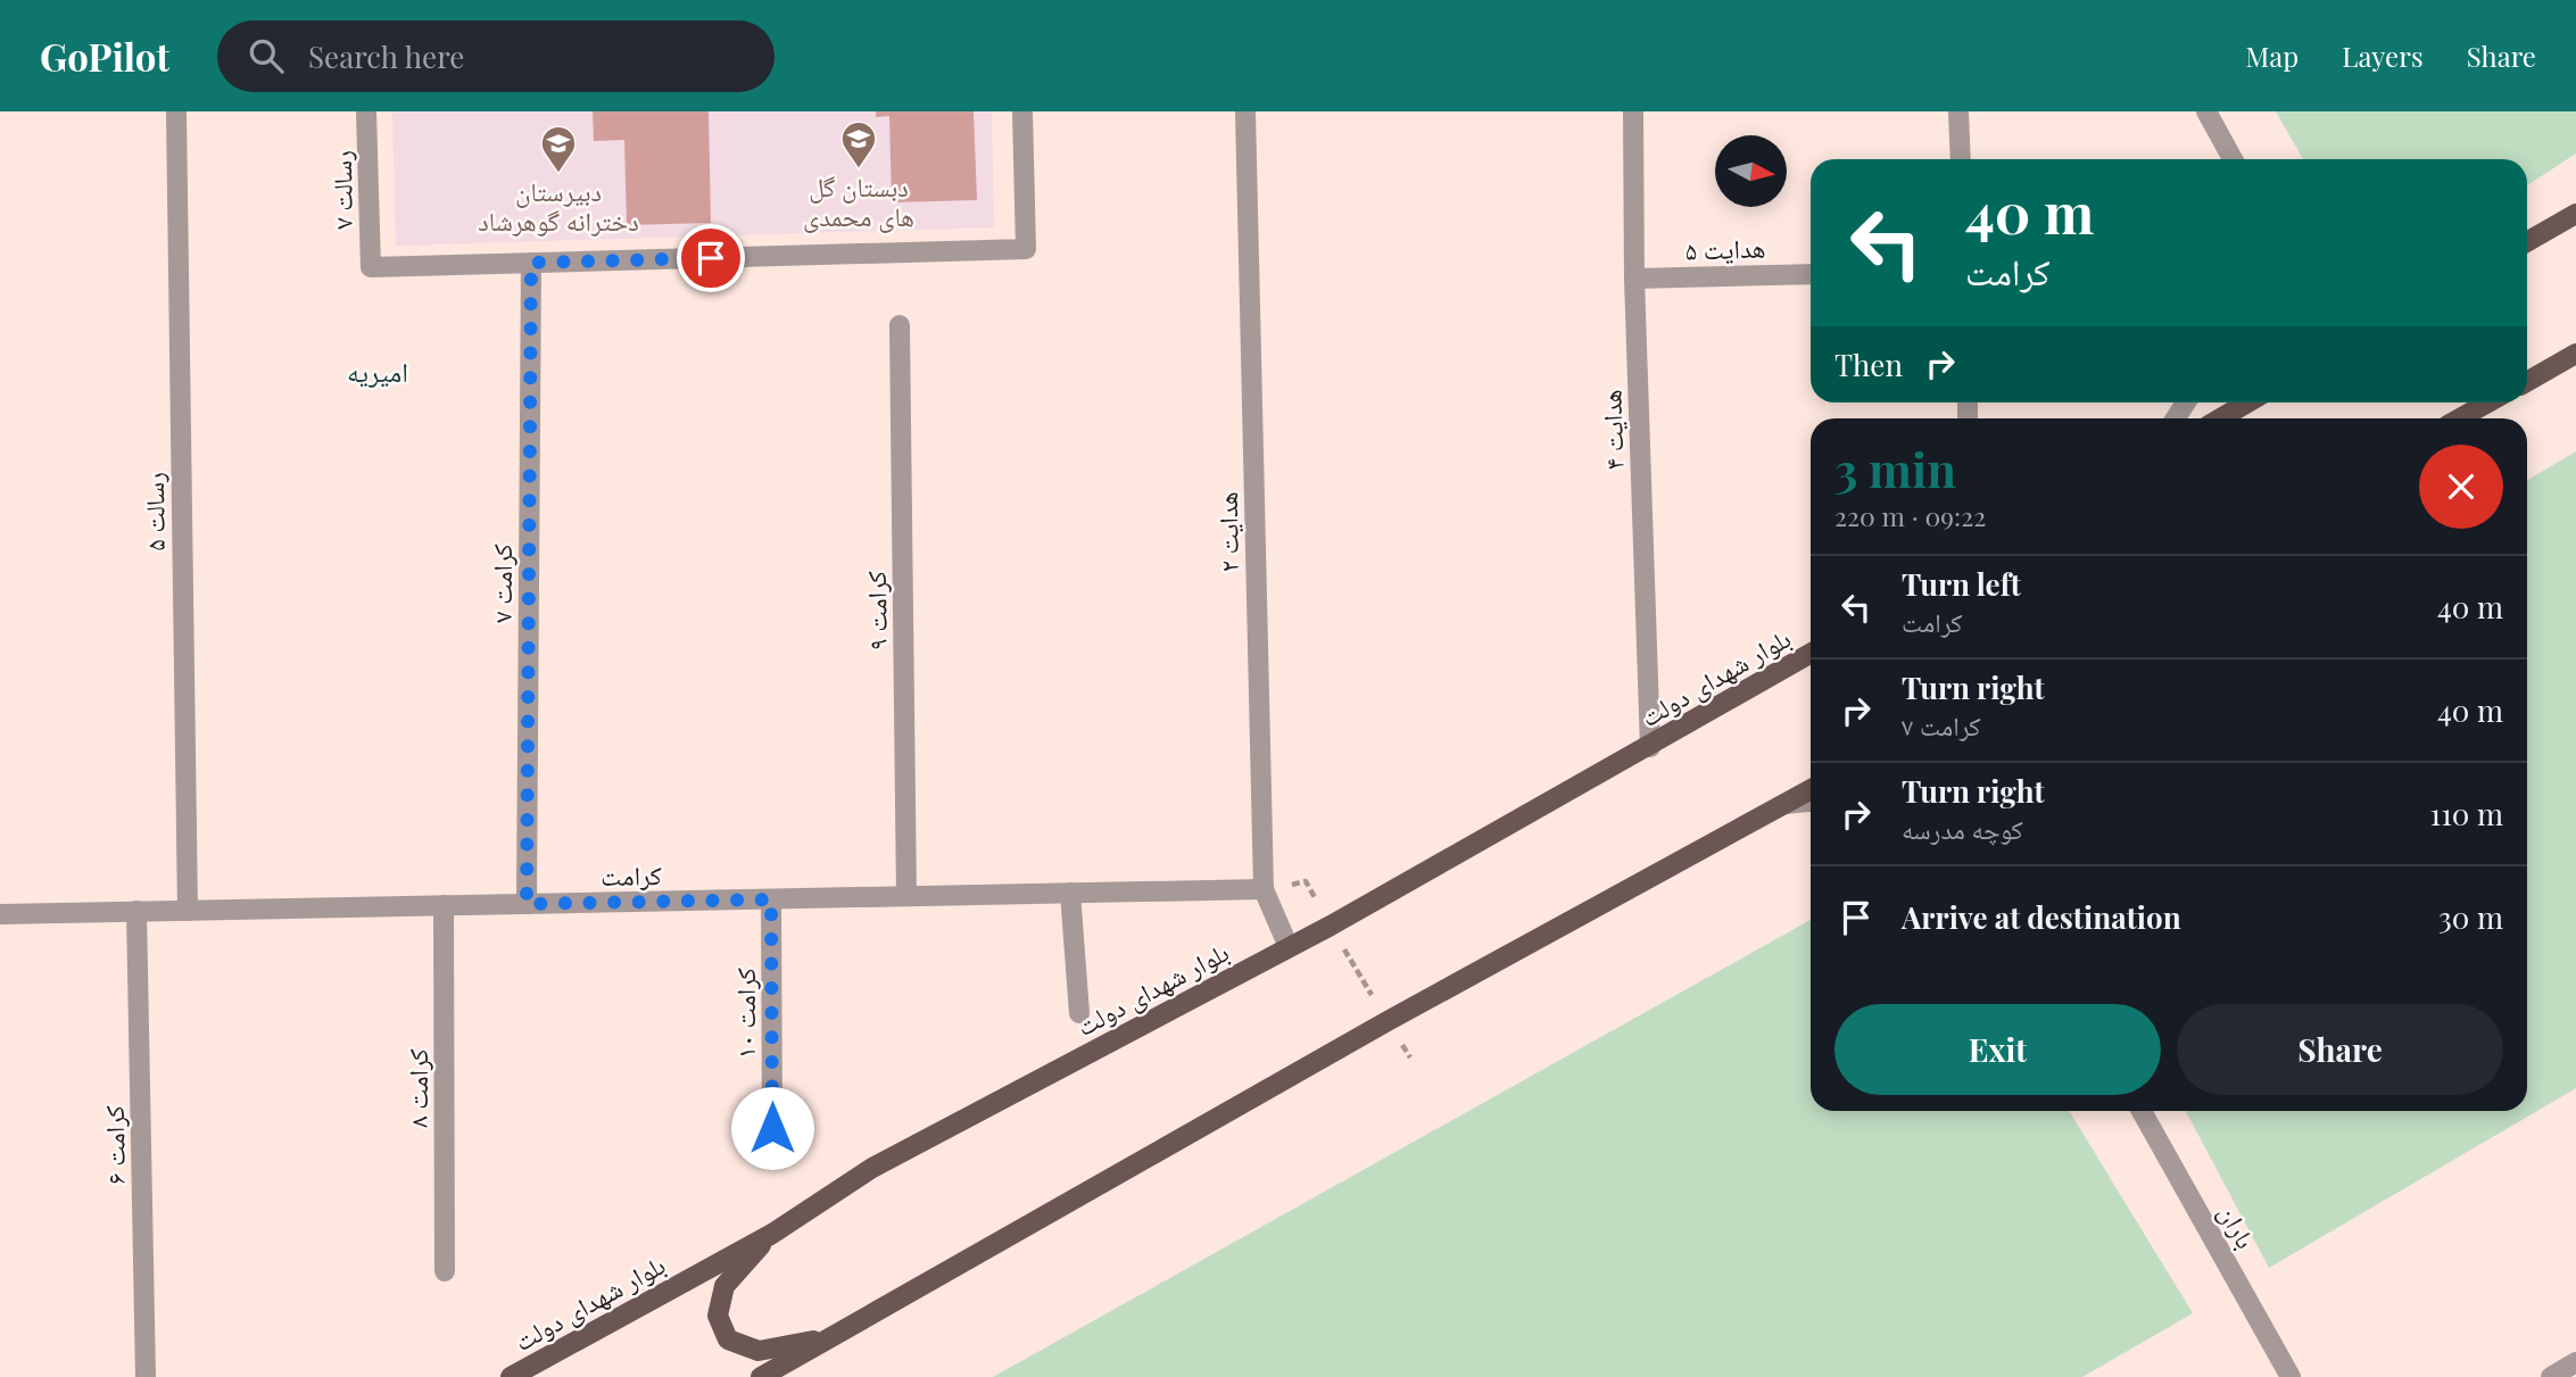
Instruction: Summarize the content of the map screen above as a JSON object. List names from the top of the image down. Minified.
{"streets":{"main road":["بلوار شهدای دولت"],"street":["رسالت ۷","هدایت ۵","هدایت ۴","رسالت ۵","هدایت ۲","کرامت ۷","کرامت ۹","کرامت","کرامت ۱۰","کرامت ۸","کرامت ۶","باران"]},"crossings":[["رسالت ۷","کرامت ۷"],["هدایت ۵","هدایت ۴"],["هدایت ۴","بلوار شهدای دولت"],["رسالت ۵","کرامت"],["هدایت ۲","بلوار شهدای دولت"],["هدایت ۲","کرامت"],["کرامت ۷","کرامت"],["کرامت ۹","کرامت"],["کرامت","کرامت ۱۰"],["کرامت","کرامت ۸"],["کرامت","کرامت ۶"]],"districts":["امیریه"],"places":{"school or university":["دبستان گل های محمدی","دبیرستان دخترانه گوهرشاد"]},"north":"right","page":{"header":"GoPilot","search":"Search here","nav":["Map","Layers","Share"],"turn":["40 m","کرامت"],"then":"Then","heading":["3 min","220 m · 09:22"],"list":[{"name":"Turn left","note":"کرامت","value":"40 m"},{"name":"Turn right","note":"کرامت ۷","value":"40 m"},{"name":"Turn right","note":"کوچه مدرسه","value":"110 m"},{"name":"Arrive at destination","value":"30 m"}],"buttons":["Exit","Share"]}}
